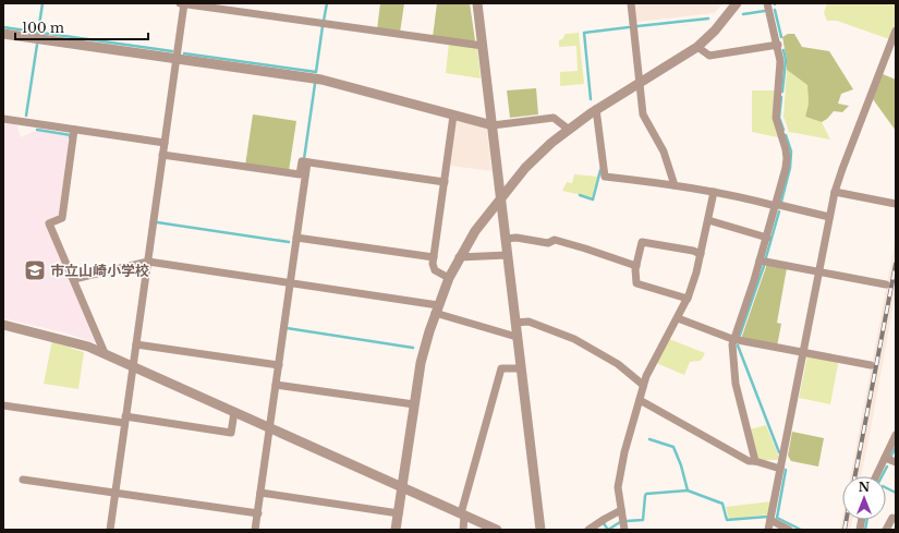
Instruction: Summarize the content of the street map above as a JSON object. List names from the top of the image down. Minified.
{"places":{"school or university":["市立山崎小学校"]},"scale_bar":"100 m","north":"top"}
